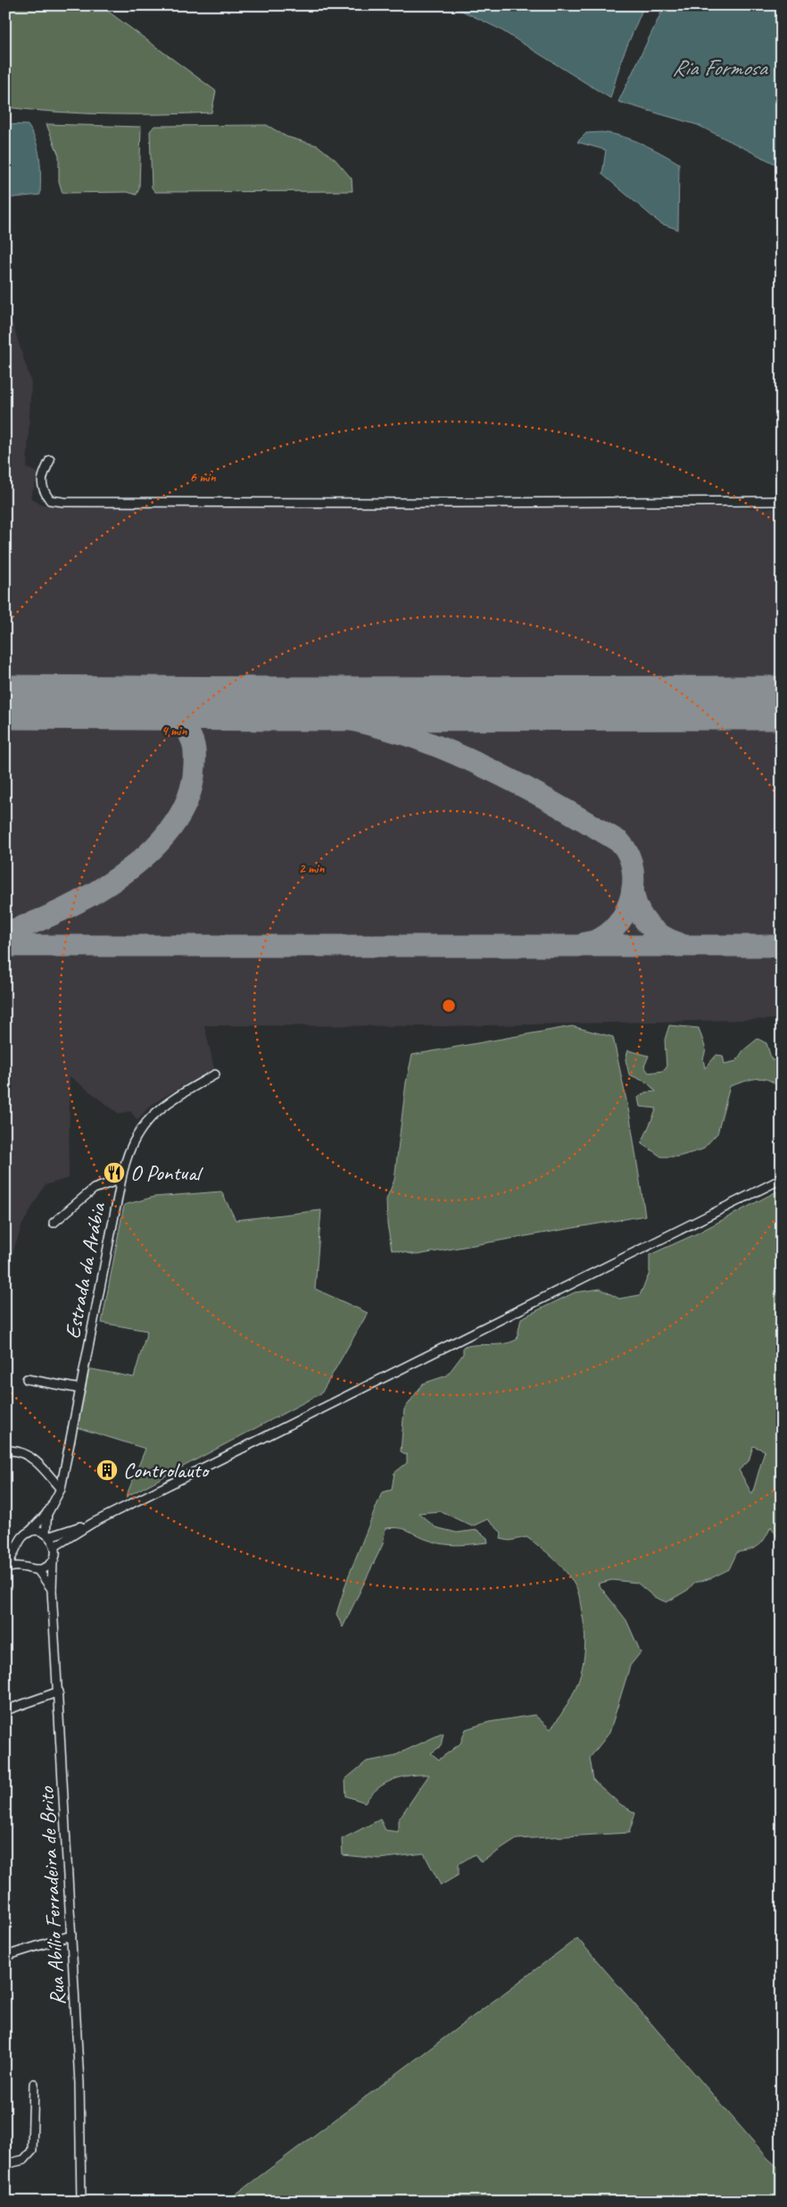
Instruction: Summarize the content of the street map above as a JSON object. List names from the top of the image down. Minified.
{"streets":{"street":["Estrada da Arábia","Rua Abílio Ferradeira de Brito"]},"water":["Ria Formosa"],"places":{"restaurant":["O Pontual"],"building":["Controlauto"]},"rings":["6 min","4 min","2 min"]}
